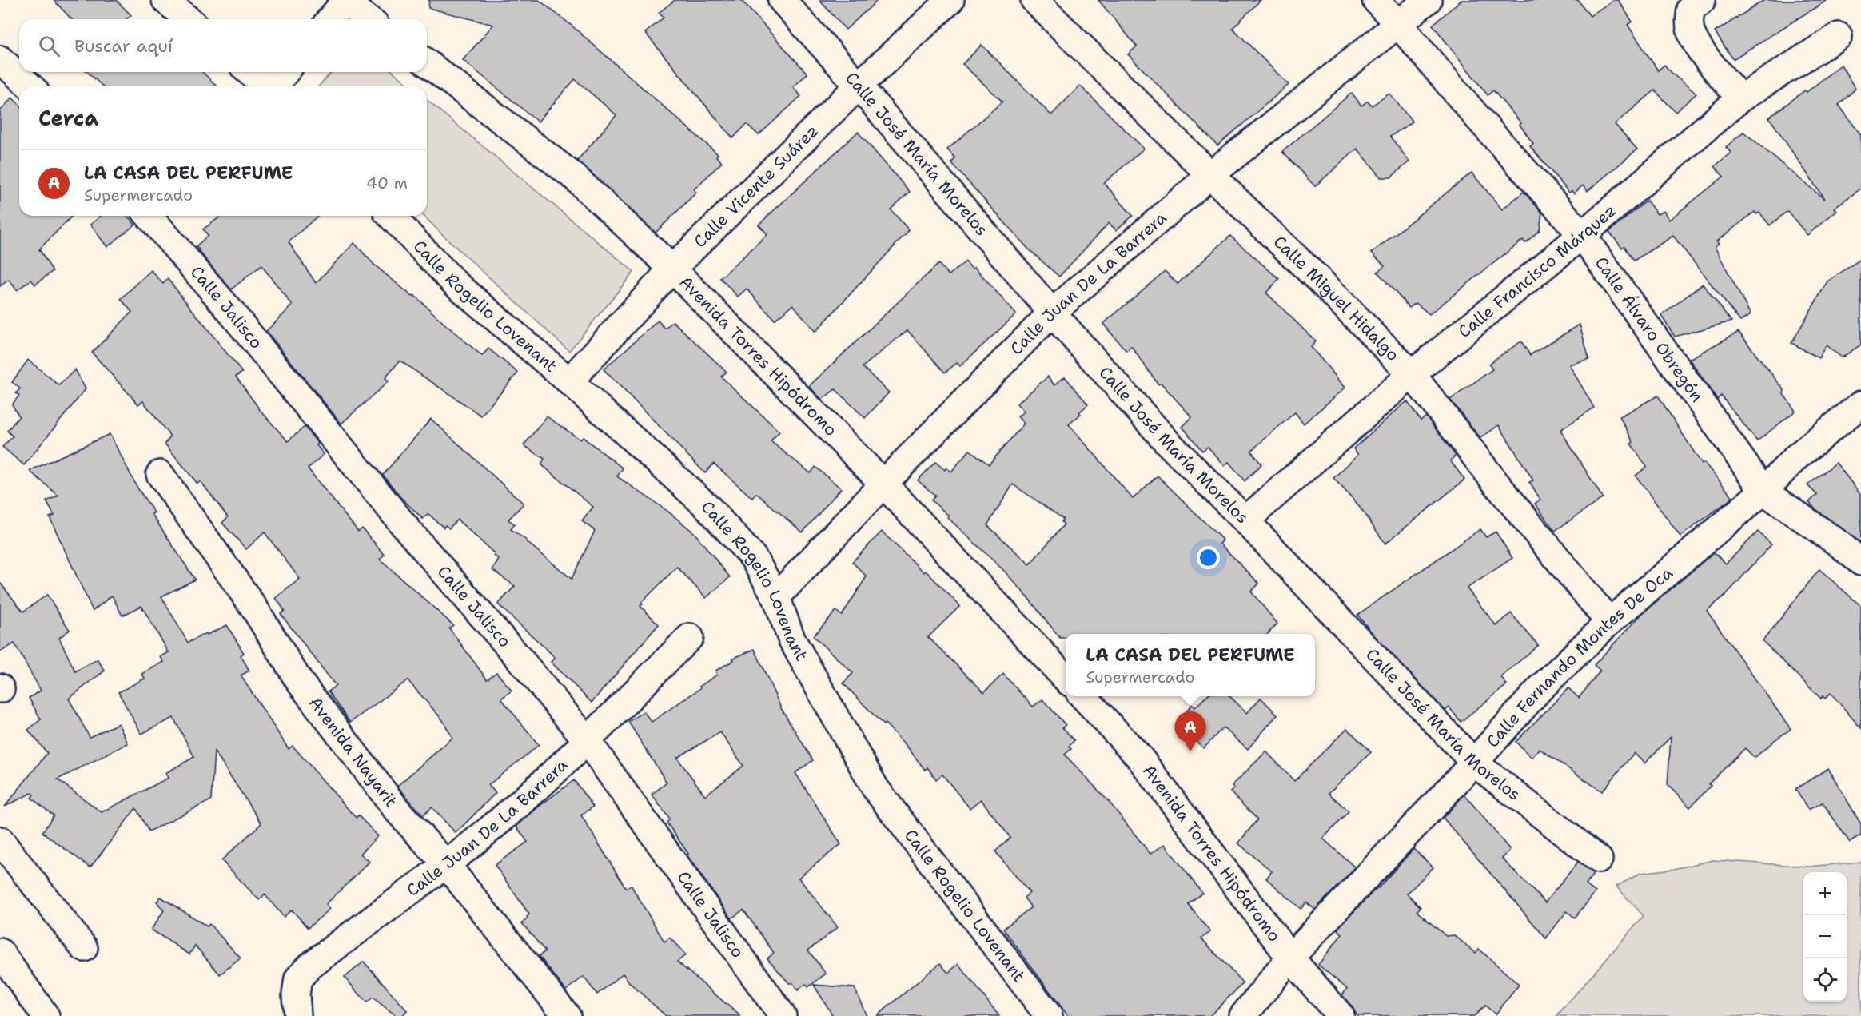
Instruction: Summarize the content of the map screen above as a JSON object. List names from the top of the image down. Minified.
{"streets":{"street":["Calle José María Morelos","Calle Vicente Suárez","Calle Francisco Márquez","Calle Juan De La Barrera","Calle Miguel Hidalgo","Calle Rogelio Lovenant","Calle Jalisco","Calle Álvaro Obregón","Avenida Torres Hipódromo","Calle Fernando Montes De Oca","Avenida Nayarit"]},"crossings":[["Calle José María Morelos","Calle Vicente Suárez"],["Calle José María Morelos","Calle Francisco Márquez"],["Calle José María Morelos","Calle Juan De La Barrera"],["Calle José María Morelos","Calle Fernando Montes De Oca"],["Calle Vicente Suárez","Calle Rogelio Lovenant"],["Calle Vicente Suárez","Avenida Torres Hipódromo"],["Calle Francisco Márquez","Calle Miguel Hidalgo"],["Calle Francisco Márquez","Calle Álvaro Obregón"],["Calle Juan De La Barrera","Calle Miguel Hidalgo"],["Calle Juan De La Barrera","Calle Rogelio Lovenant"],["Calle Juan De La Barrera","Calle Jalisco"],["Calle Juan De La Barrera","Calle Álvaro Obregón"],["Calle Juan De La Barrera","Avenida Torres Hipódromo"],["Calle Juan De La Barrera","Avenida Nayarit"],["Calle Miguel Hidalgo","Calle Fernando Montes De Oca"],["Calle Álvaro Obregón","Calle Fernando Montes De Oca"],["Avenida Torres Hipódromo","Calle Fernando Montes De Oca"]],"page":{"search":"Buscar aquí","heading":"Cerca","list":[{"mark":"A","name":"LA CASA DEL PERFUME","note":"Supermercado","value":"40 m"}],"popup":["LA CASA DEL PERFUME","Supermercado"],"pins":"A","map_buttons":["+","−"]}}
